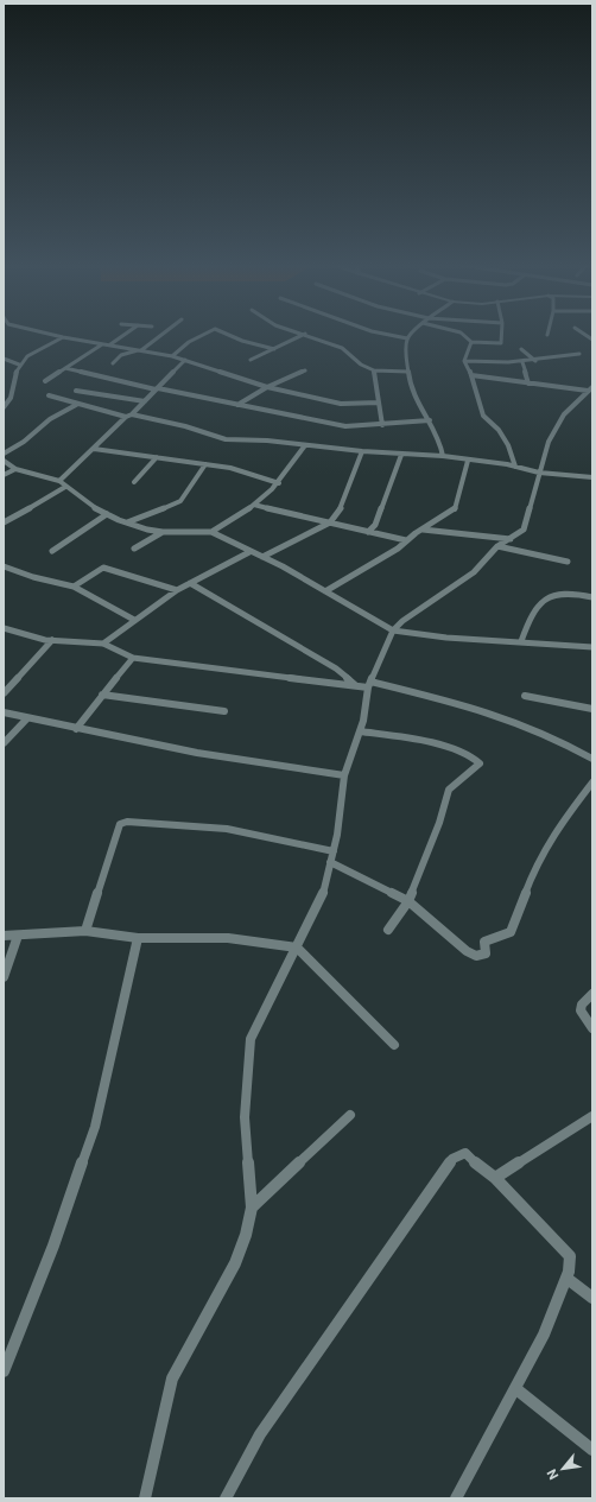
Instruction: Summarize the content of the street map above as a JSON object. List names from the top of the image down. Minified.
{"north":"bottom left"}
